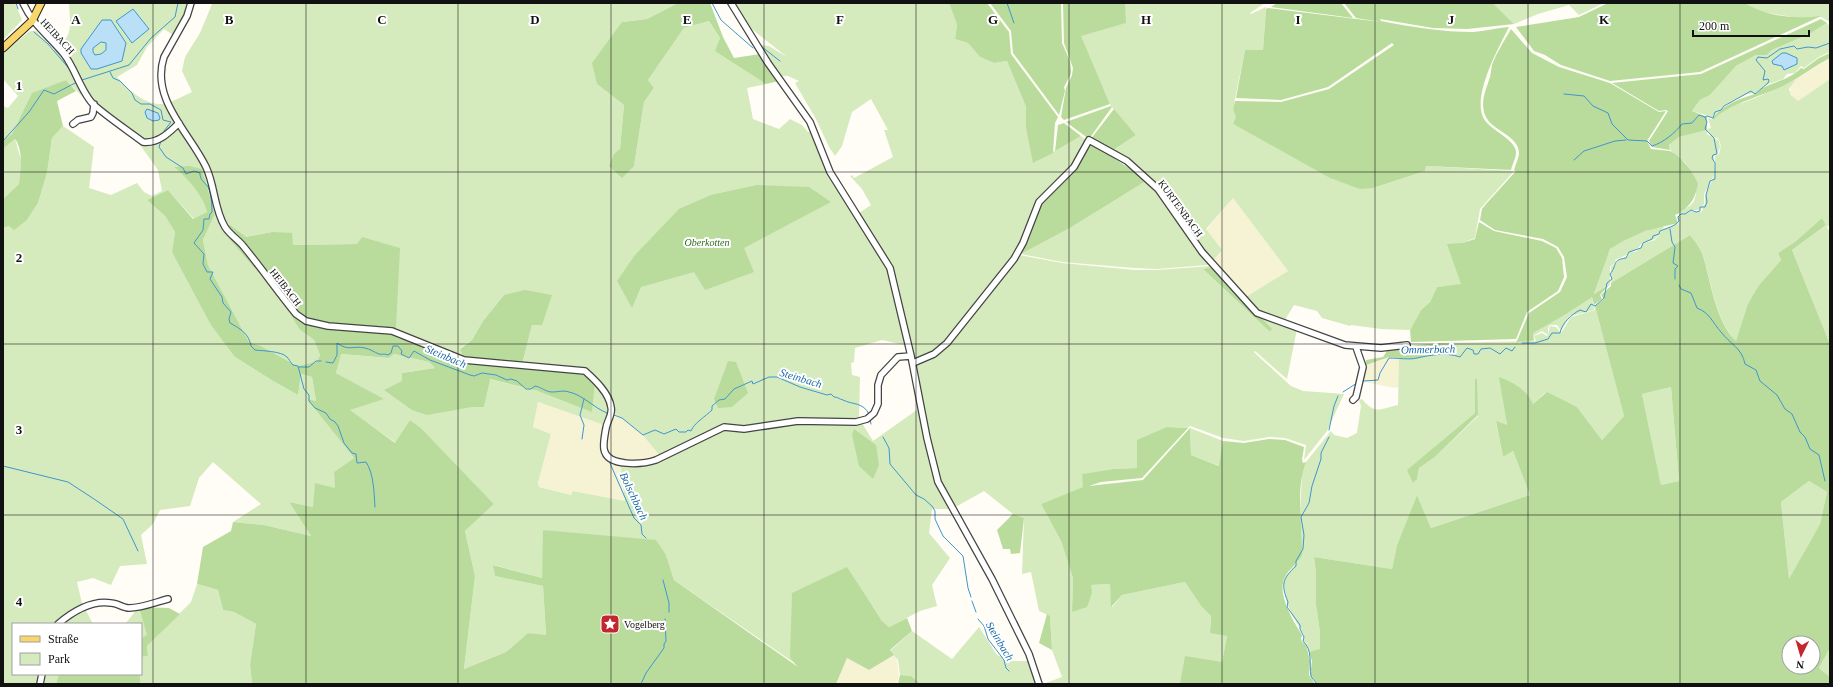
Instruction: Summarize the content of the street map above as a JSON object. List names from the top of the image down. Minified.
{"streets":{"street":["HEIBACH","KURTENBACH"]},"water":["Ommerbach","Steinbach","Bolschbach"],"parks":["Oberkotten"],"places":{"place":["Vogelberg"]},"legend":["Straße","Park"],"scale_bar":"200 m","north":"bottom","grid":{"columns":["A","B","C","D","E","F","G","H","I","J","K"],"rows":["1","2","3","4"]}}
